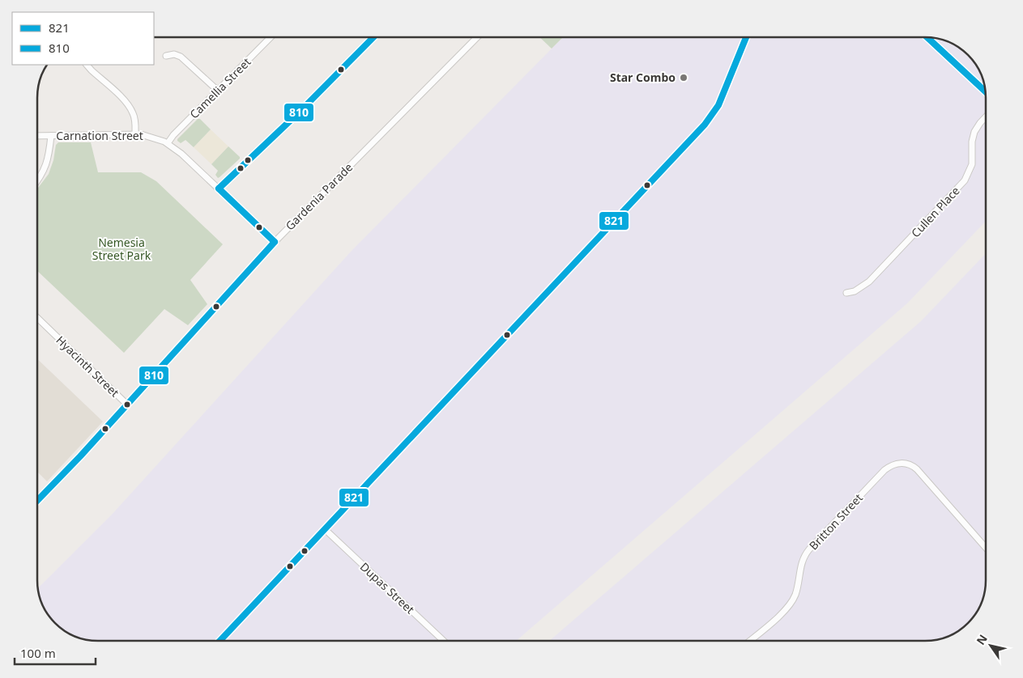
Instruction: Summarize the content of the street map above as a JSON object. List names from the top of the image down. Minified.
{"streets":{"street":["Camellia Street","Carnation Street","Gardenia Parade","Cullen Place","Hyacinth Street","Britton Street","Dupas Street"]},"crossings":[["Camellia Street","Carnation Street"],["Carnation Street","Gardenia Parade"],["Gardenia Parade","Hyacinth Street"]],"parks":["Nemesia Street Park"],"places":["Star Combo"],"lines":["transit line 821","transit line 810"],"legend":["821","810"],"scale_bar":"100 m","north":"top left"}
